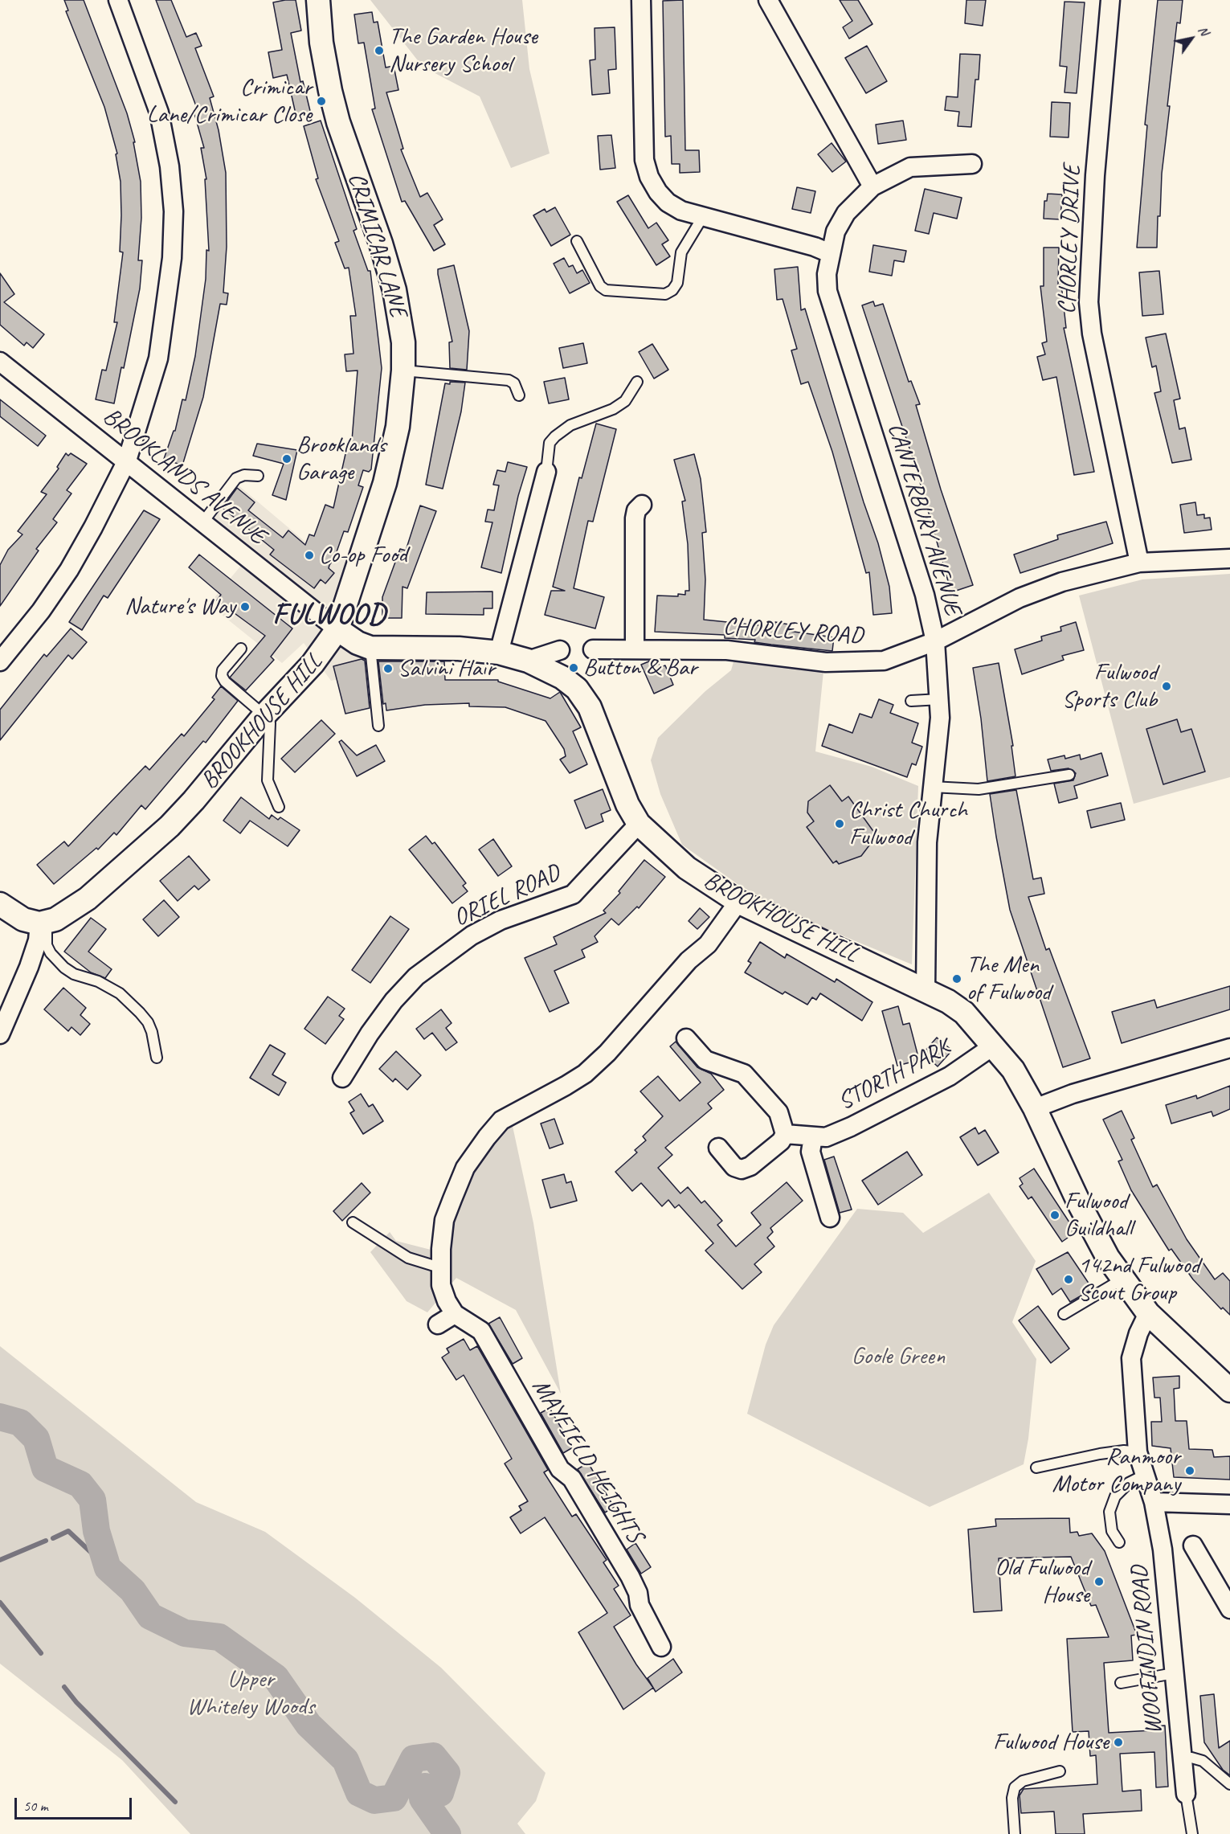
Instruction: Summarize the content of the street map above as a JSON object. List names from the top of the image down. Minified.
{"streets":{"street":["CHORLEY DRIVE","CRIMICAR LANE","BROOKLANDS AVENUE","CANTERBURY AVENUE","CHORLEY ROAD","BROOKHOUSE HILL","ORIEL ROAD","STORTH PARK","MAYFIELD HEIGHTS","WOOFINDIN ROAD"]},"crossings":[["CHORLEY DRIVE","CHORLEY ROAD"],["CRIMICAR LANE","BROOKLANDS AVENUE"],["CRIMICAR LANE","BROOKHOUSE HILL"],["BROOKLANDS AVENUE","BROOKHOUSE HILL"],["CANTERBURY AVENUE","CHORLEY ROAD"],["CANTERBURY AVENUE","BROOKHOUSE HILL"],["BROOKHOUSE HILL","ORIEL ROAD"],["BROOKHOUSE HILL","STORTH PARK"],["BROOKHOUSE HILL","WOOFINDIN ROAD"]],"districts":["FULWOOD"],"parks":["Goole Green","Upper Whiteley Woods"],"places":["The Garden House Nursery School","Crimicar Lane/Crimicar Close","Brooklands Garage","Co-op Food","Nature's Way","Button & Bar","Salvini Hair","Fulwood Sports Club","Christ Church Fulwood","The Men of Fulwood","Fulwood Guildhall","142nd Fulwood Scout Group","Ranmoor Motor Company","Old Fulwood House","Fulwood House"],"scale_bar":"50 m","north":"top right"}
